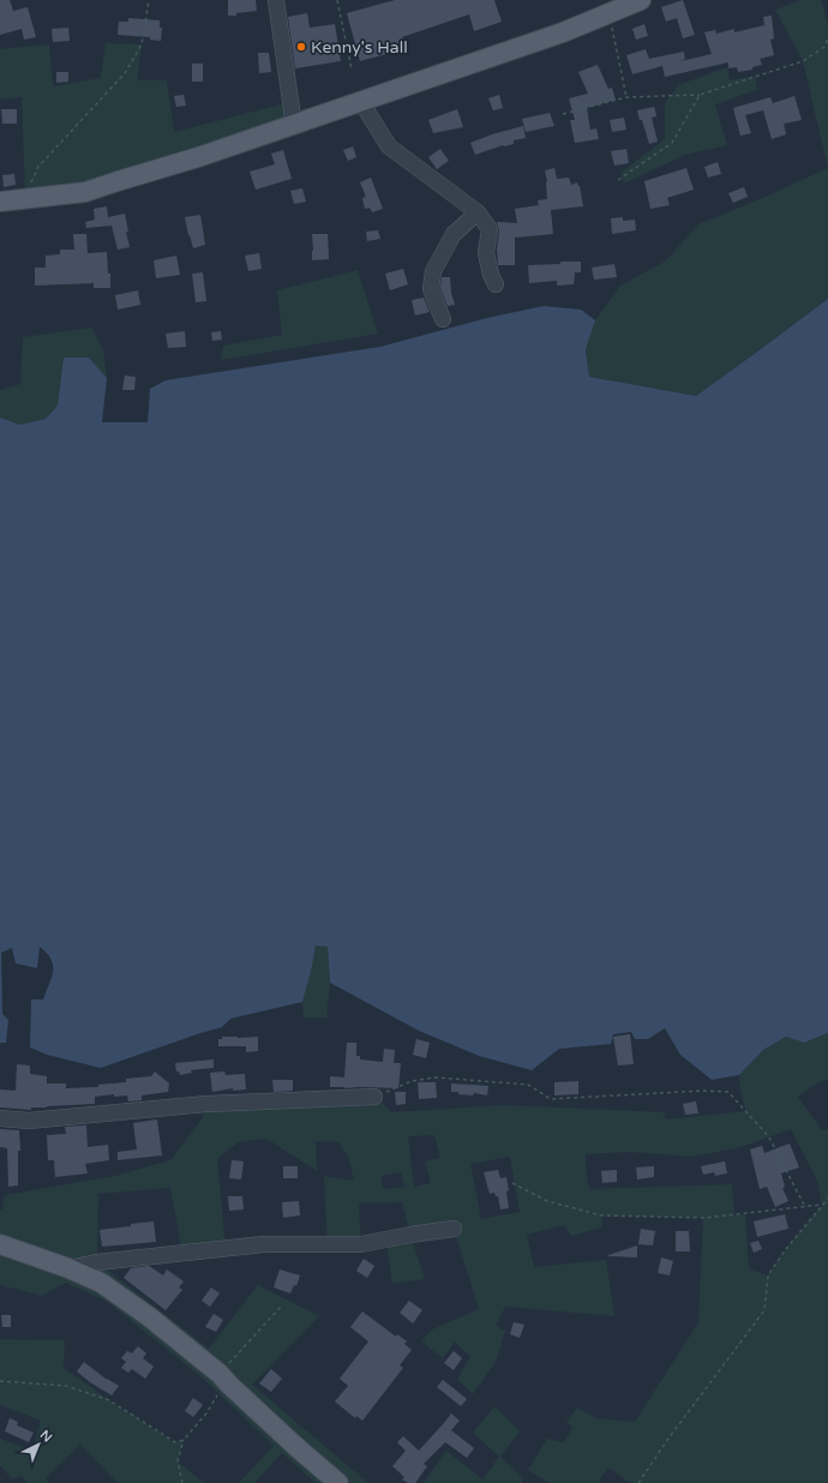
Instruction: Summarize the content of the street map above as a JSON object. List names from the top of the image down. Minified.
{"places":["Kenny's Hall"],"north":"top right"}
